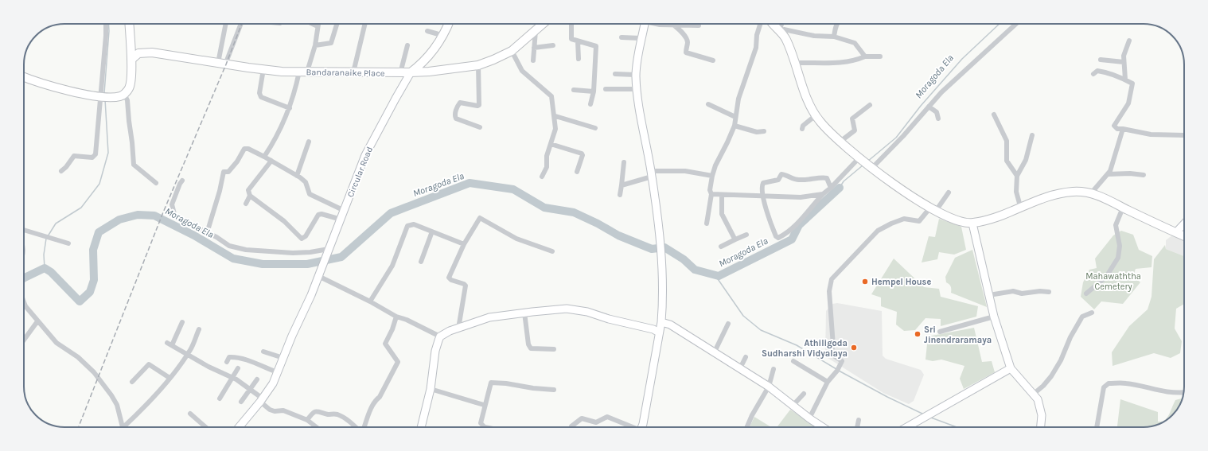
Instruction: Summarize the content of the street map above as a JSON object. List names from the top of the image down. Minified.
{"streets":{"main road":["Bandaranaike Place"],"street":["Circular Road"]},"crossings":[["Bandaranaike Place","Circular Road"]],"water":["Moragoda Ela"],"parks":["Mahawaththa Cemetery"],"places":["Hempel House","Sri Jinendraramaya","Athiligoda Sudharshi Vidyalaya"]}
